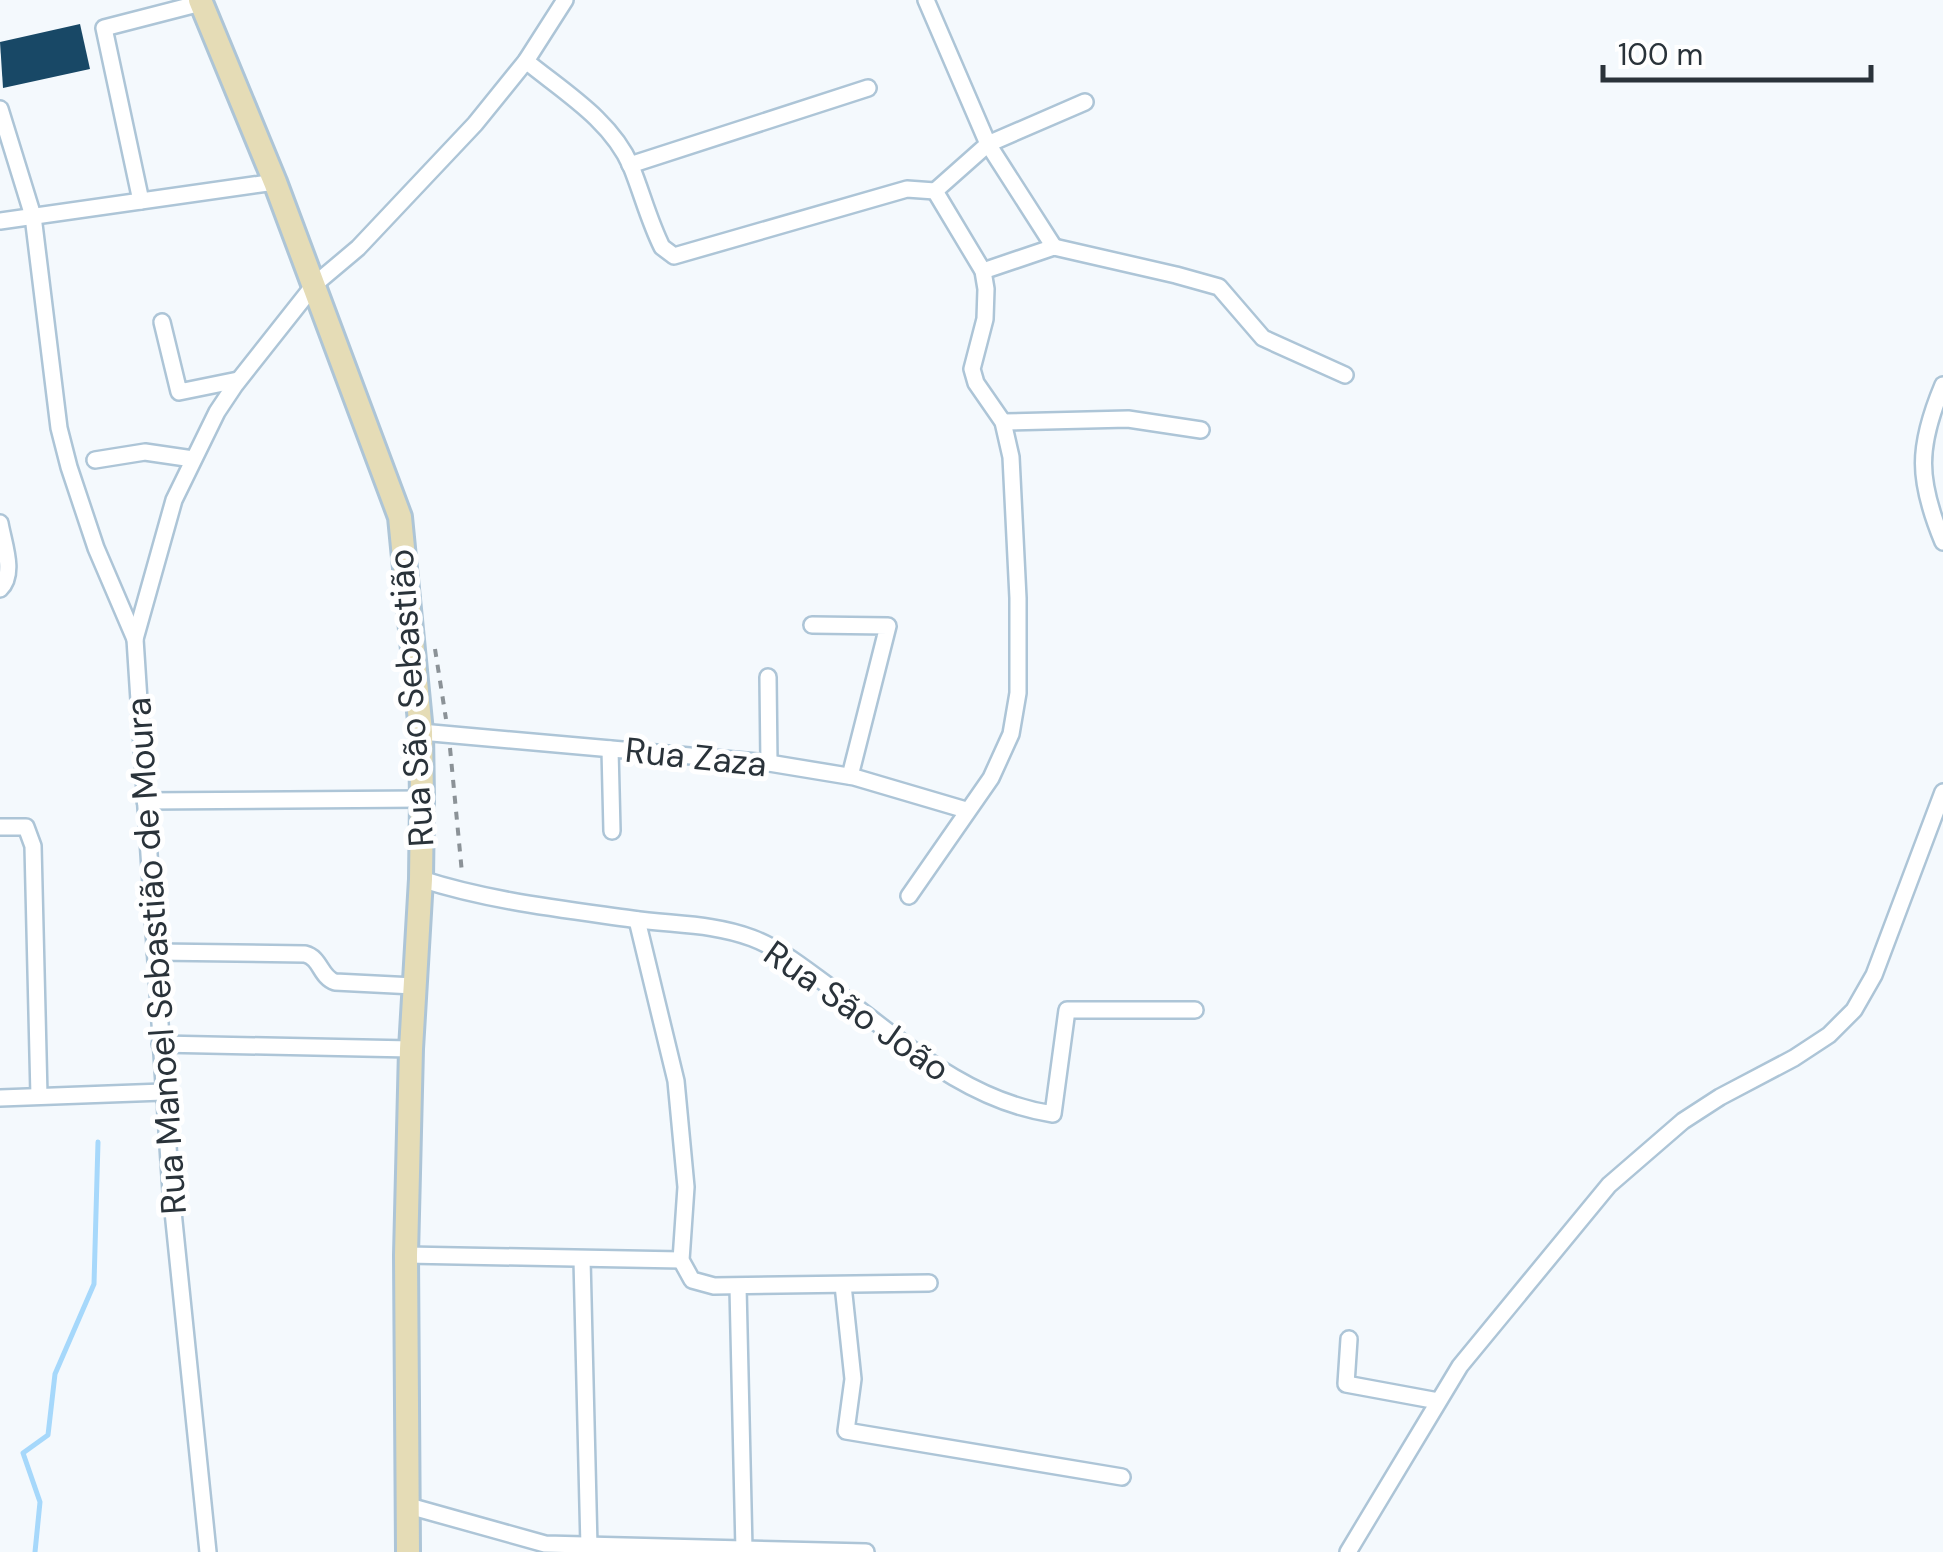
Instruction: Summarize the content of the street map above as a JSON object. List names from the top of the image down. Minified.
{"streets":{"street":["Rua São Sebastião","Rua Zaza","Rua Manoel Sebastião de Moura","Rua São João"]},"crossings":[["Rua São Sebastião","Rua Zaza"],["Rua São Sebastião","Rua Manoel Sebastião de Moura"],["Rua São Sebastião","Rua São João"]],"scale_bar":"100 m"}
